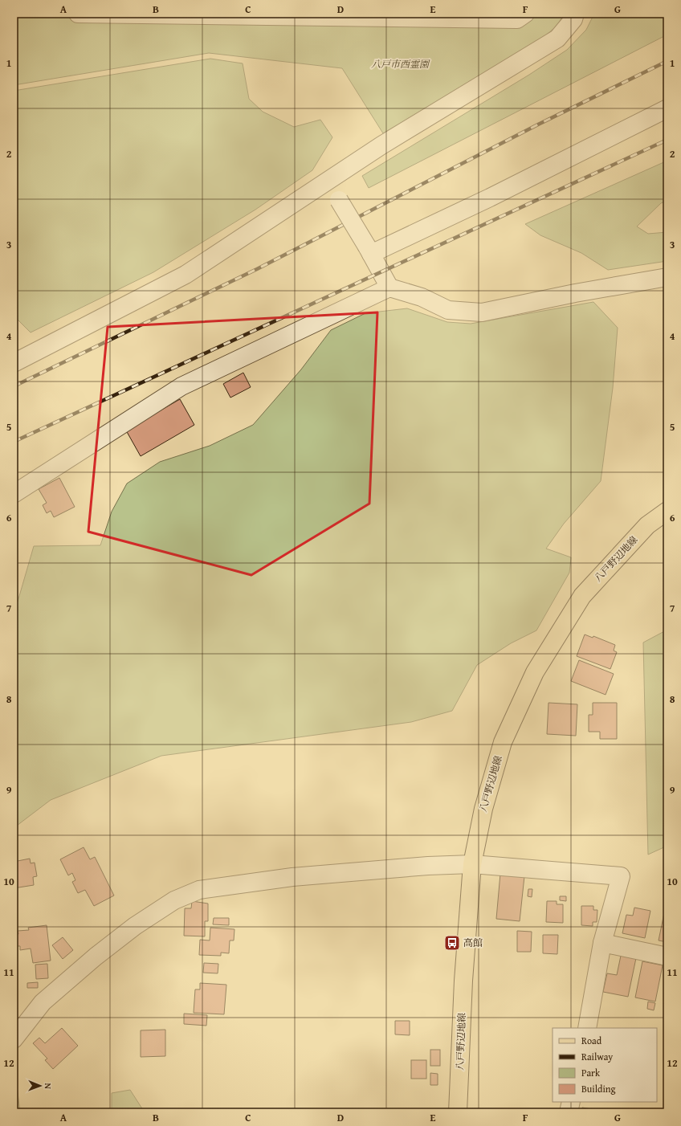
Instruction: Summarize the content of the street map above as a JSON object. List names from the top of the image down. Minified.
{"streets":{"main road":["八戸野辺地線"]},"parks":["八戸市西霊園"],"places":{"bus stop":["高館"]},"legend":["Road","Railway","Park","Building"],"north":"right","grid":{"columns":["A","B","C","D","E","F","G"],"rows":["1","2","3","4","5","6","7","8","9","10","11","12"]}}
